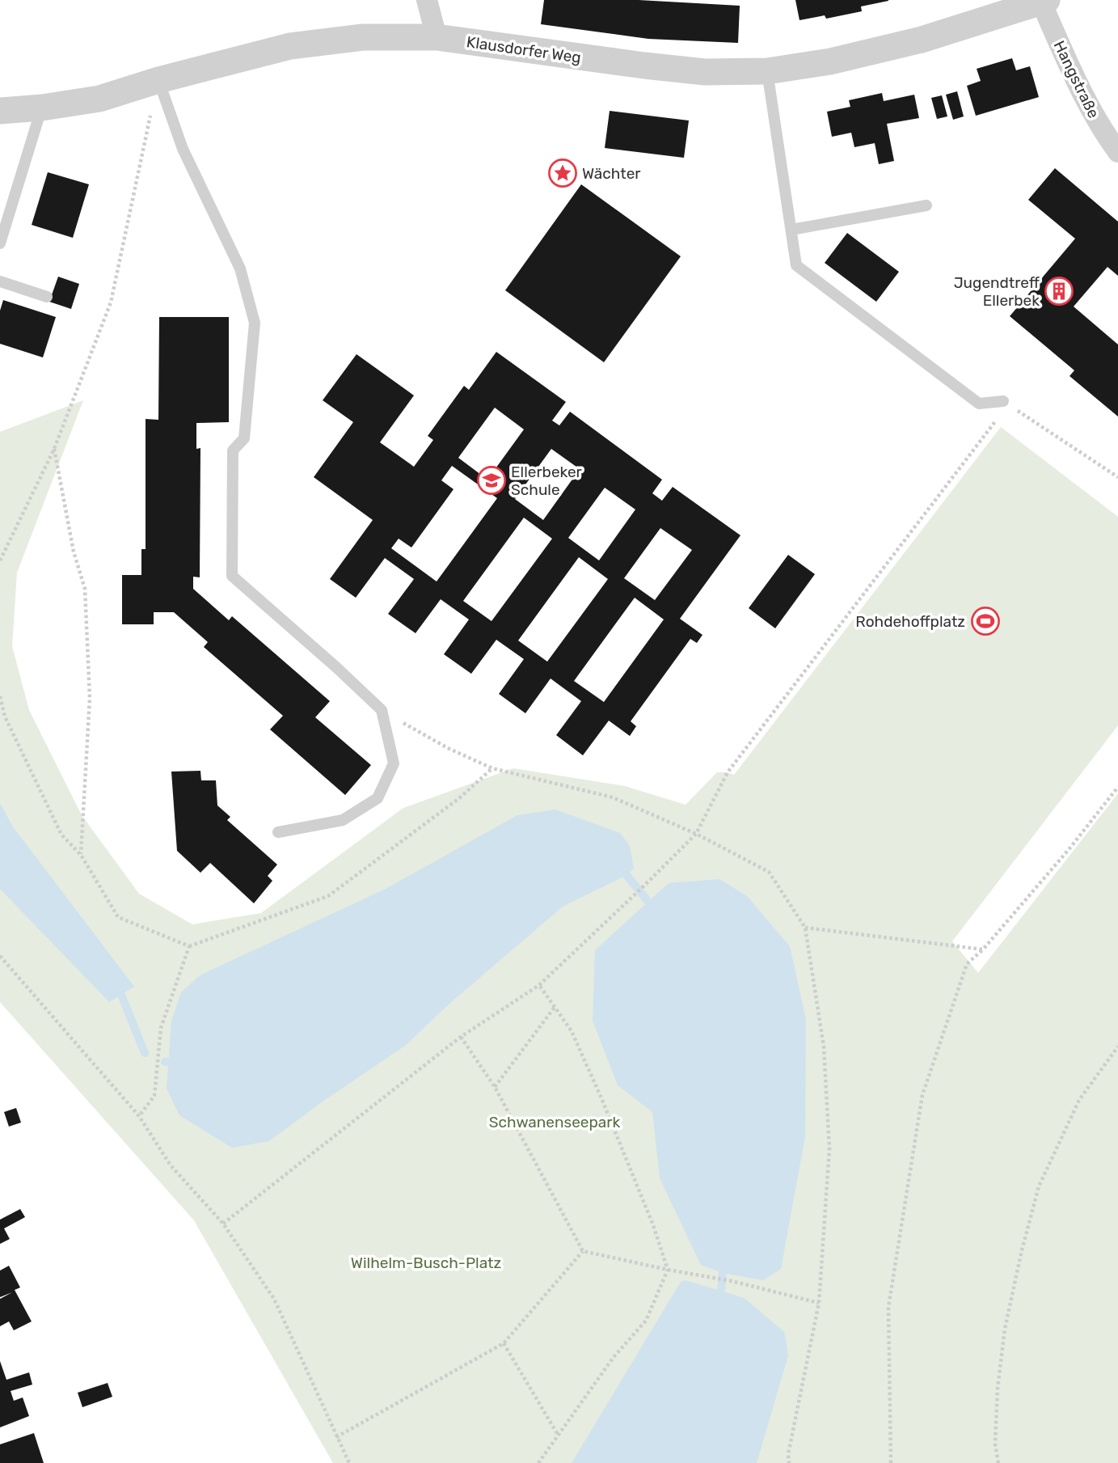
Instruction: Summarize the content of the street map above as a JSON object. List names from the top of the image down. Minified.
{"streets":{"street":["Klausdorfer Weg","Hangstraße"]},"crossings":[["Klausdorfer Weg","Hangstraße"]],"parks":["Schwanenseepark","Wilhelm-Busch-Platz"],"places":{"place":["Wächter"],"building":["Jugendtreff Ellerbek"],"school or university":["Ellerbeker Schule"],"sports":["Rohdehoffplatz"]}}
